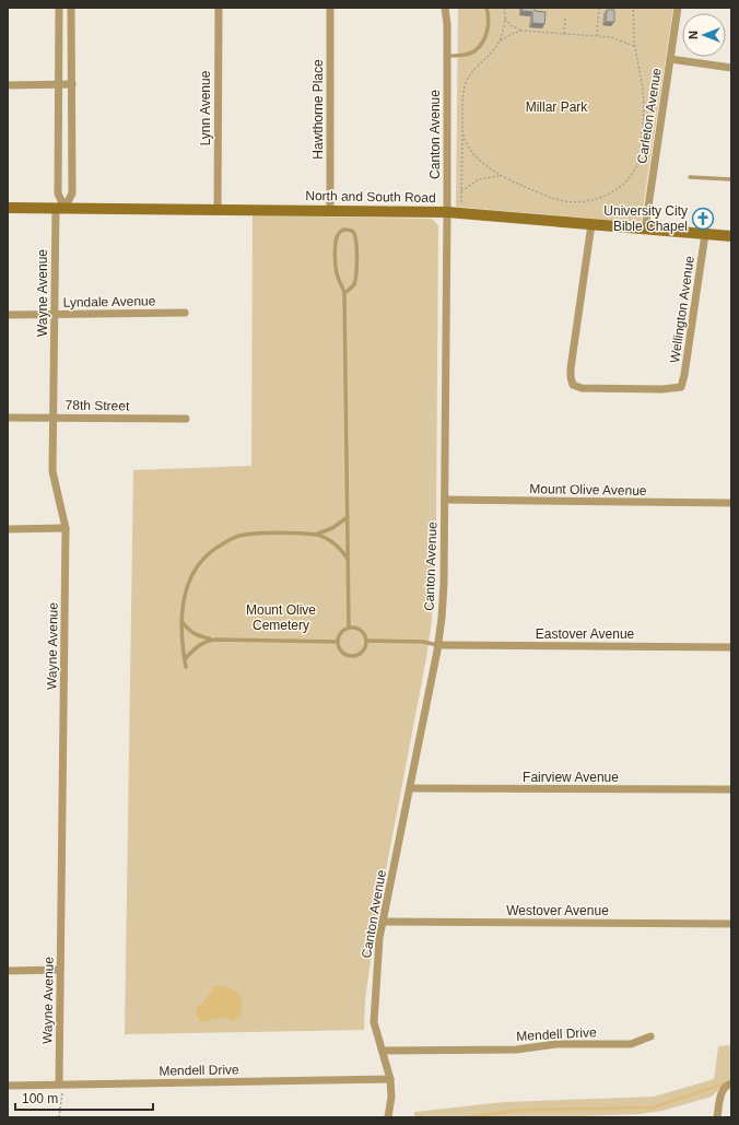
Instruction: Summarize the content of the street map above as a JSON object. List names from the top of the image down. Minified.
{"streets":{"street":["Lynn Avenue","Hawthorne Place","Carleton Avenue","Canton Avenue","North and South Road","Wayne Avenue","Lyndale Avenue","Wellington Avenue","78th Street","Mount Olive Avenue","Eastover Avenue","Fairview Avenue","Westover Avenue","Mendell Drive"]},"crossings":[["Lynn Avenue","North and South Road"],["Hawthorne Place","North and South Road"],["Carleton Avenue","North and South Road"],["Canton Avenue","North and South Road"],["Canton Avenue","Mount Olive Avenue"],["Canton Avenue","Eastover Avenue"],["Canton Avenue","Fairview Avenue"],["Canton Avenue","Westover Avenue"],["Canton Avenue","Mendell Drive"],["North and South Road","Wayne Avenue"],["North and South Road","Wellington Avenue"],["Wayne Avenue","Lyndale Avenue"],["Wayne Avenue","78th Street"],["Wayne Avenue","Mendell Drive"]],"parks":["Millar Park","Mount Olive Cemetery"],"places":{"church":["University City Bible Chapel"]},"scale_bar":"100 m","north":"left"}
